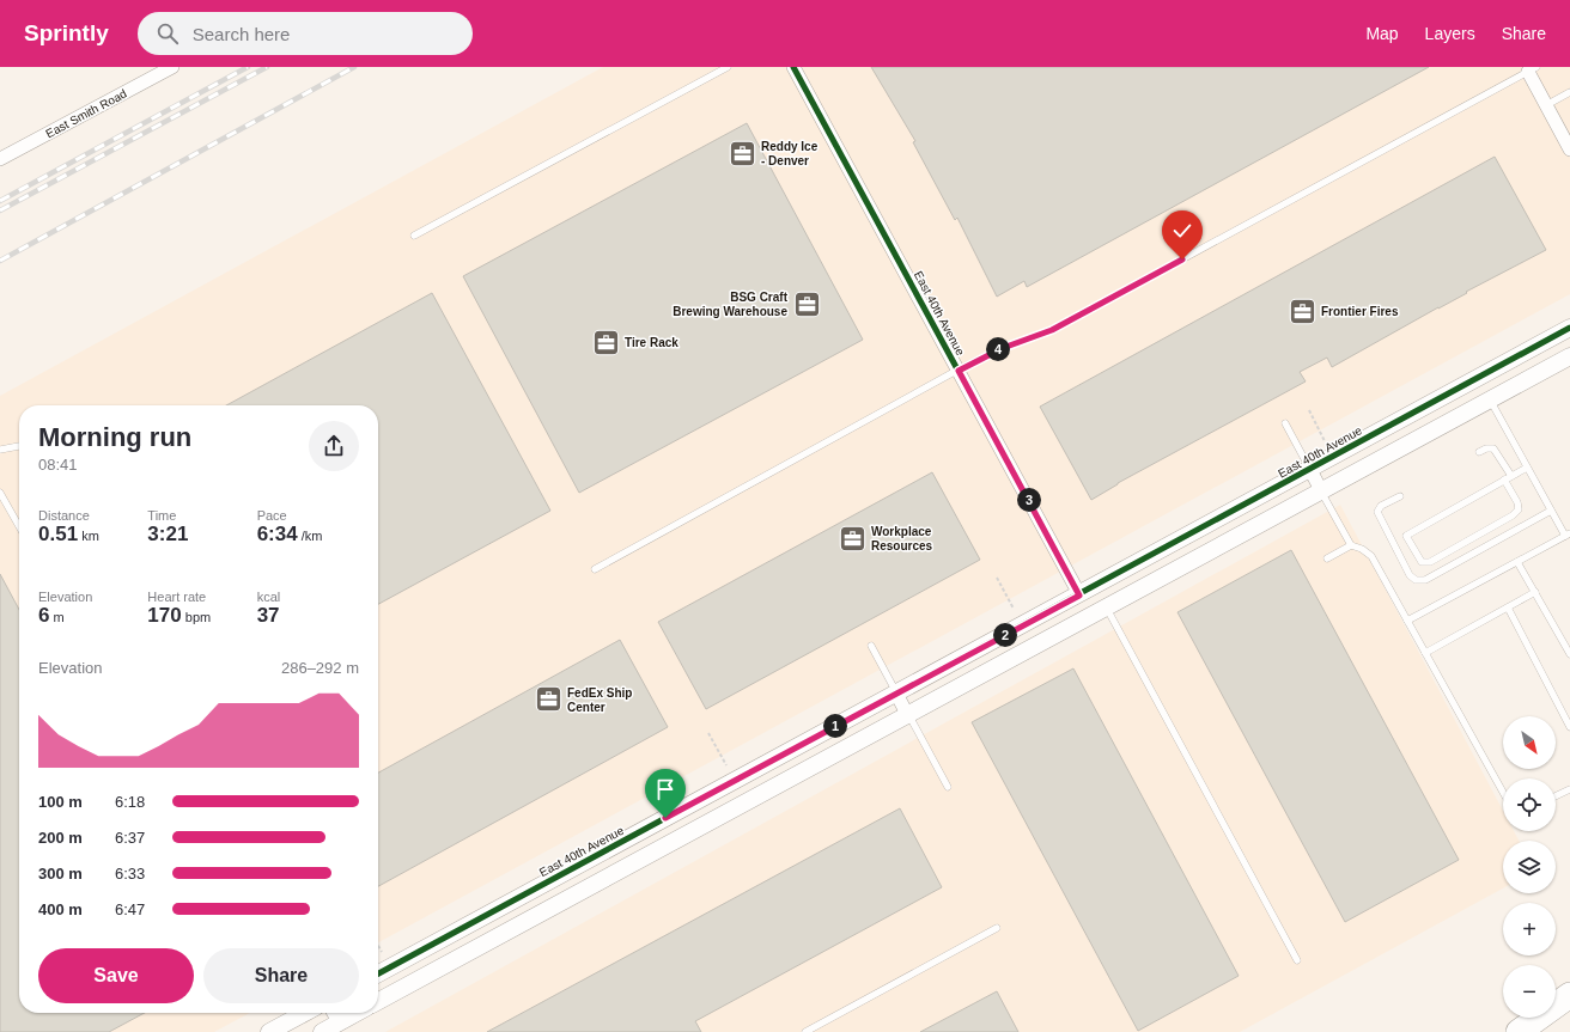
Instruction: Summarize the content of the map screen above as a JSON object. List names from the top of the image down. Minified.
{"streets":{"street":["East Smith Road","East 40th Avenue"]},"places":{"office":["Reddy Ice - Denver","BSG Craft Brewing Warehouse","Frontier Fires","Tire Rack","Workplace Resources","FedEx Ship Center"]},"north":"bottom right","page":{"header":"Sprintly","search":"Search here","nav":["Map","Layers","Share"],"pins":["4","3","2","1"],"heading":["Morning run","08:41"],"stats":[["Distance","0.51 km"],["Time","3:21"],["Pace","6:34 /km"],["Elevation","6 m"],["Heart rate","170 bpm"],["kcal","37"]],"chart":["Elevation","286–292 m"],"map_buttons":["+","−"],"list":[{"name":"100 m","note":"6:18"},{"name":"200 m","note":"6:37"},{"name":"300 m","note":"6:33"},{"name":"400 m","note":"6:47"}],"buttons":["Save","Share"]}}
